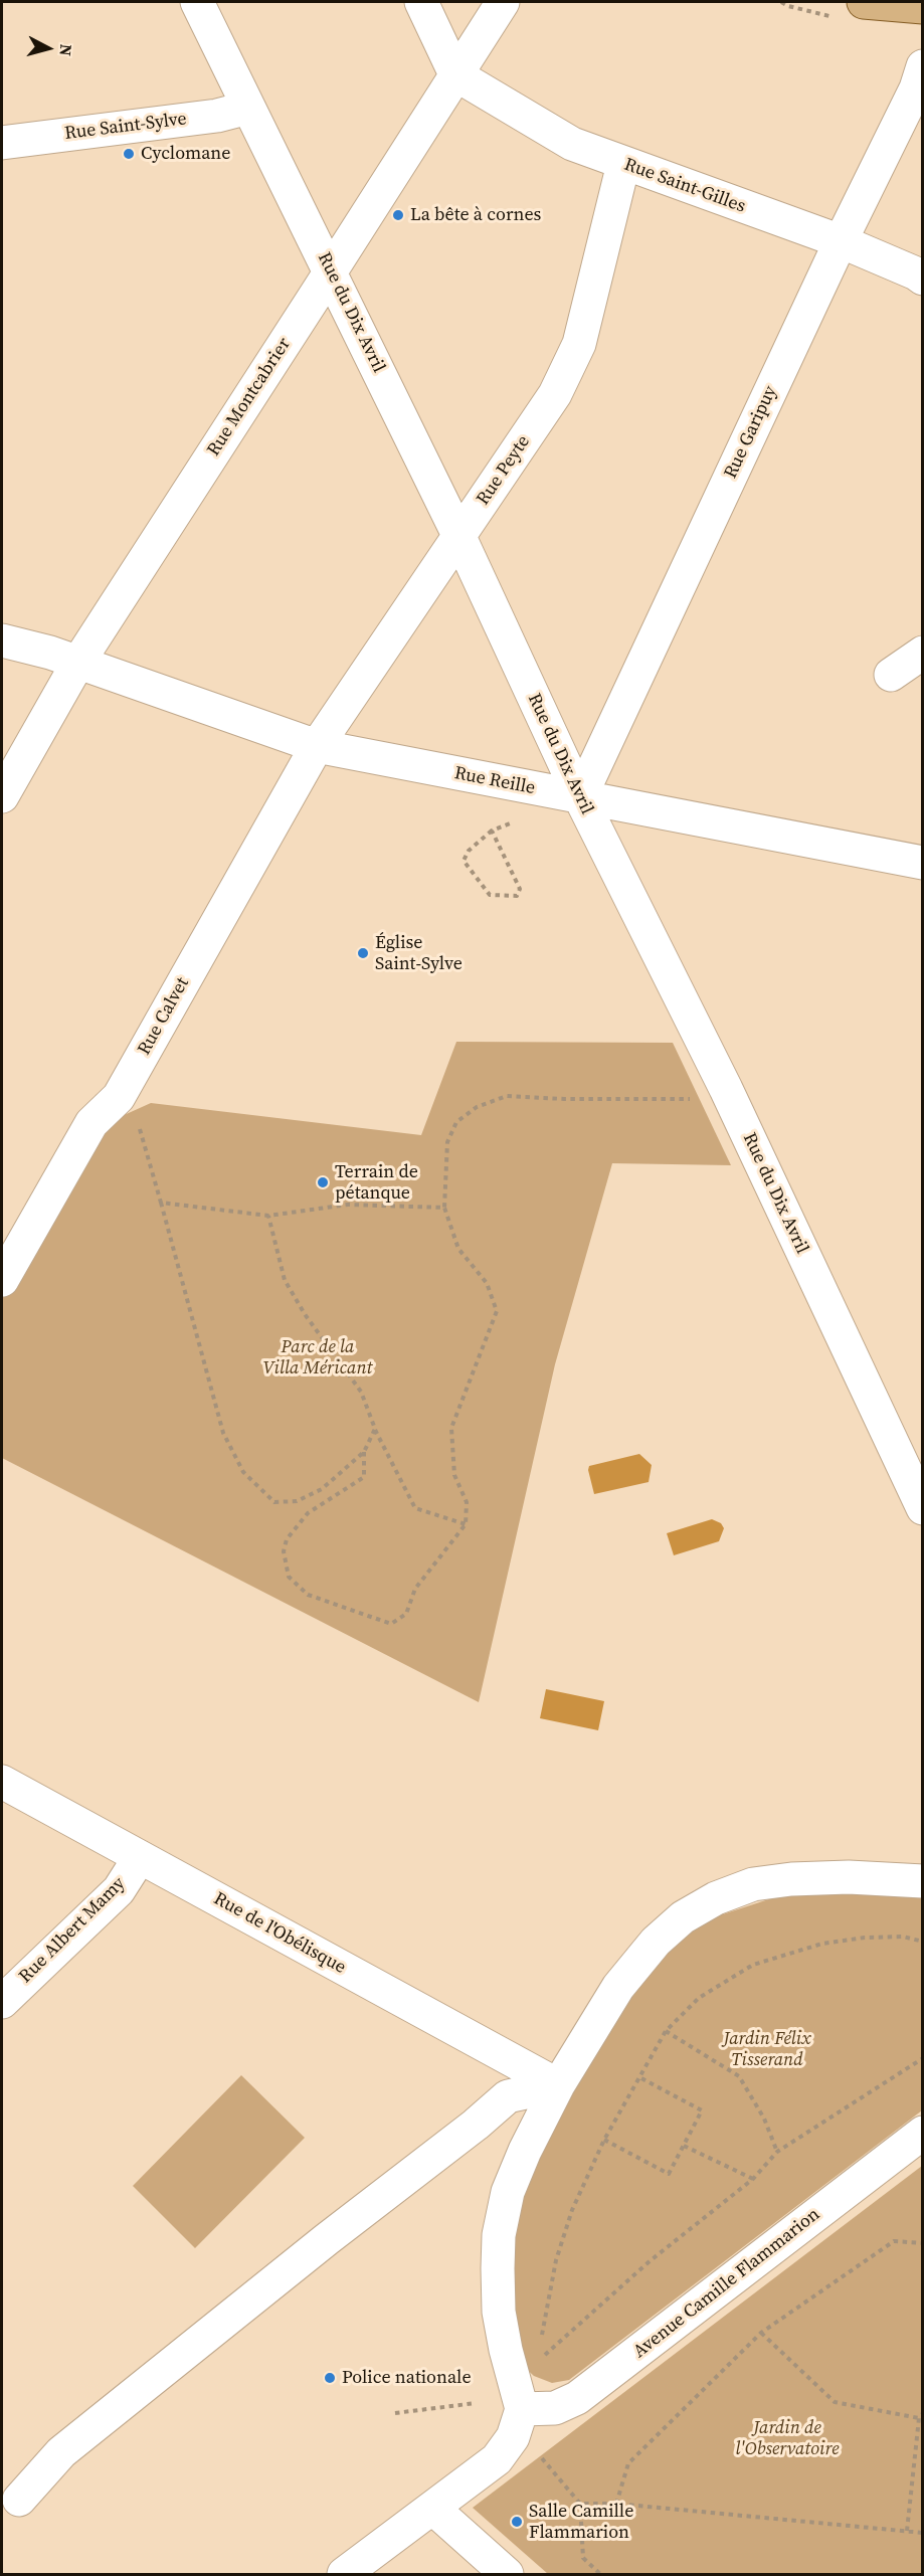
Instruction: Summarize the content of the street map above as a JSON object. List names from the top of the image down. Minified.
{"streets":{"street":["Rue Saint-Sylve","Rue Saint-Gilles","Rue du Dix Avril","Rue Montcabrier","Rue Garipuy","Rue Peyte","Rue Reille","Rue Calvet","Rue Albert Mamy","Rue de l'Obélisque","Avenue Camille Flammarion"]},"crossings":[["Rue Saint-Sylve","Rue du Dix Avril"],["Rue Saint-Gilles","Rue Montcabrier"],["Rue Saint-Gilles","Rue Garipuy"],["Rue Saint-Gilles","Rue Peyte"],["Rue du Dix Avril","Rue Montcabrier"],["Rue du Dix Avril","Rue Garipuy"],["Rue du Dix Avril","Rue Peyte"],["Rue du Dix Avril","Rue Reille"],["Rue Montcabrier","Rue Reille"],["Rue Garipuy","Rue Reille"],["Rue Peyte","Rue Reille"],["Rue Peyte","Rue Calvet"],["Rue Reille","Rue Calvet"],["Rue Albert Mamy","Rue de l'Obélisque"]],"parks":["Parc de la Villa Méricant","Jardin Félix Tisserand","Jardin de l'Observatoire"],"places":["Cyclomane","La bête à cornes","Église Saint-Sylve","Terrain de pétanque","Police nationale","Salle Camille Flammarion"],"north":"right"}
